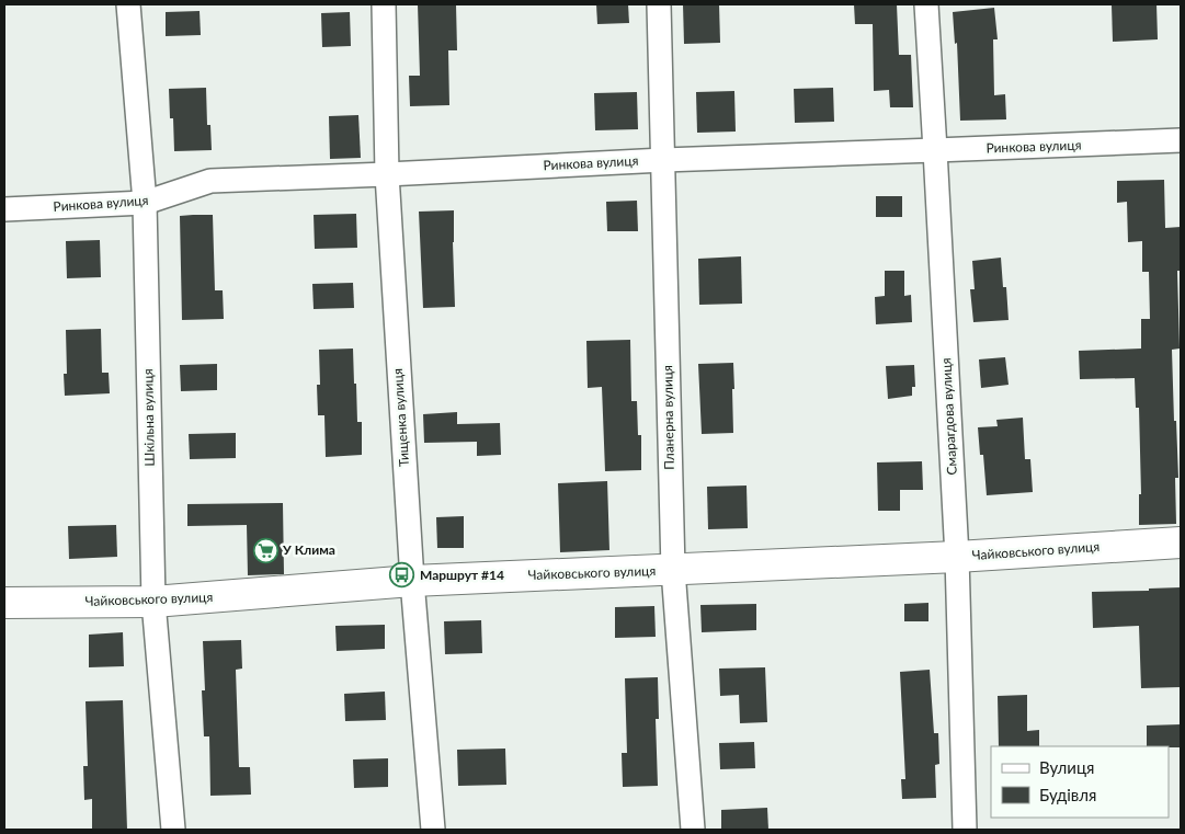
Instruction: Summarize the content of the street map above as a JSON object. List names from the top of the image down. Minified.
{"streets":{"street":["Ринкова вулиця","Смарагдова вулиця","Шкільна вулиця","Тищенка вулиця","Планерна вулиця","Чайковського вулиця"]},"crossings":[["Ринкова вулиця","Смарагдова вулиця"],["Ринкова вулиця","Шкільна вулиця"],["Ринкова вулиця","Тищенка вулиця"],["Ринкова вулиця","Планерна вулиця"],["Смарагдова вулиця","Чайковського вулиця"],["Шкільна вулиця","Чайковського вулиця"],["Тищенка вулиця","Чайковського вулиця"],["Планерна вулиця","Чайковського вулиця"]],"places":{"supermarket":["У Клима"],"bus stop":["Маршрут #14"]},"legend":["Вулиця","Будівля"]}
